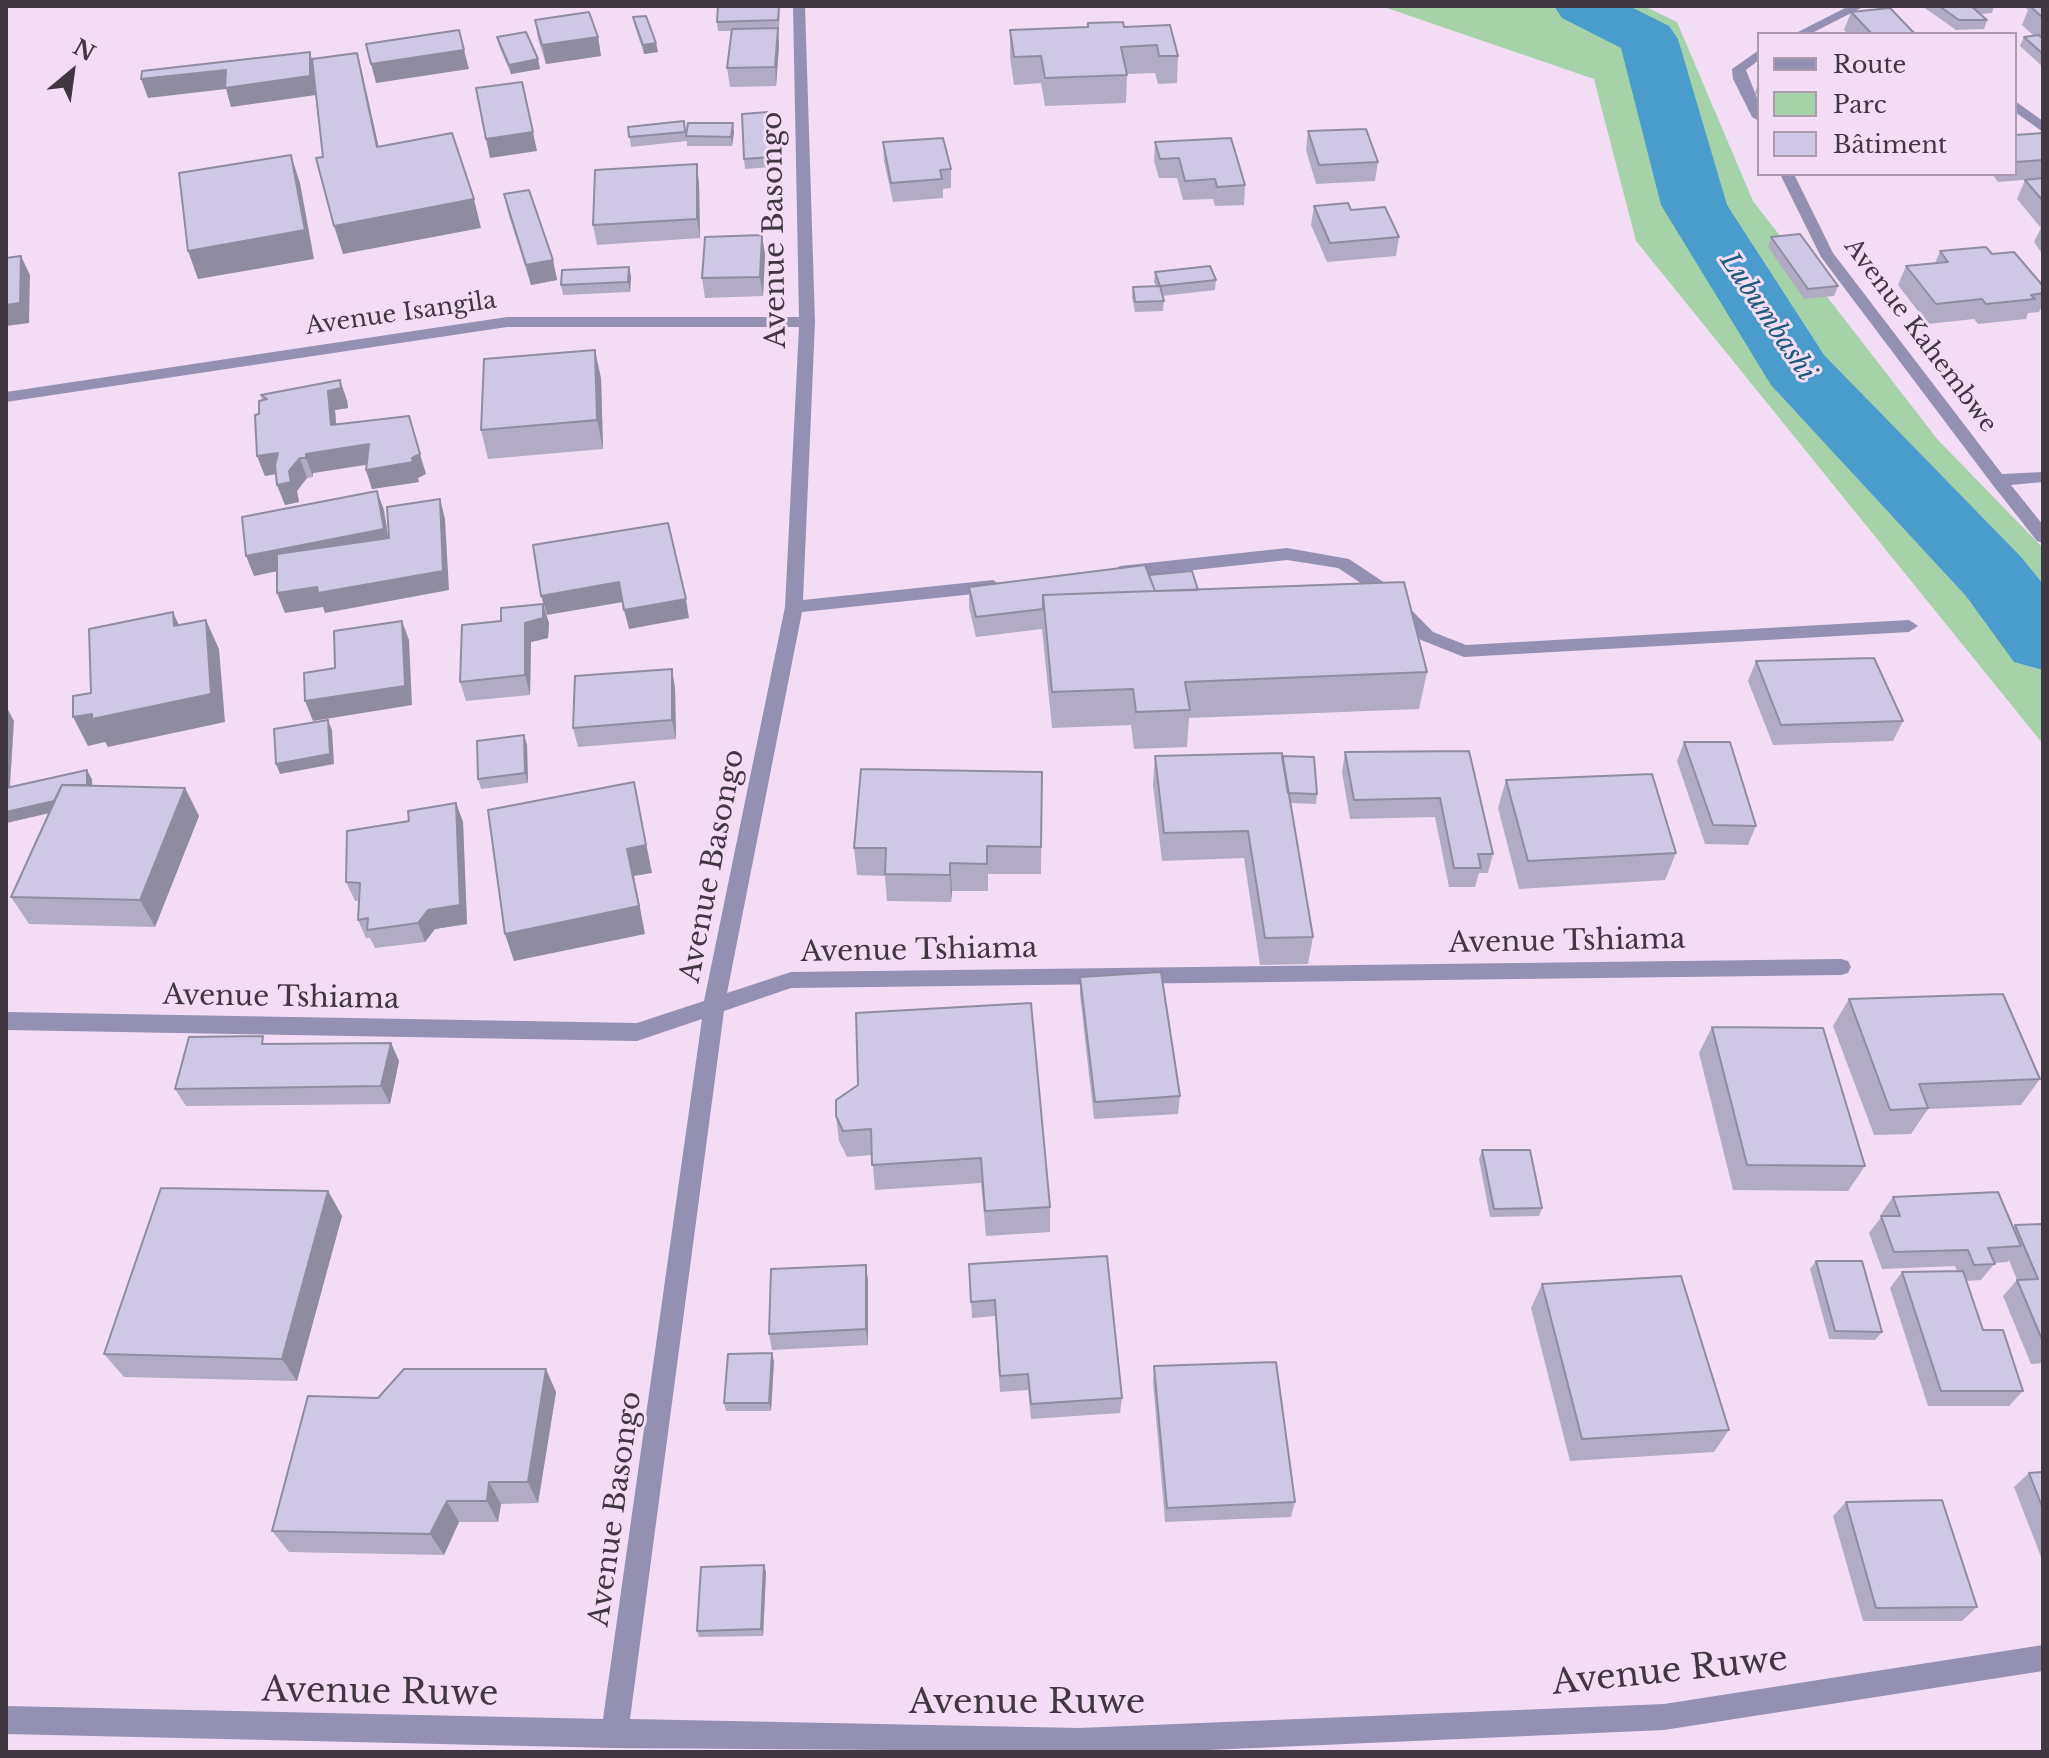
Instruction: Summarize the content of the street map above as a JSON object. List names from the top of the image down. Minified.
{"streets":{"street":["Avenue Basongo","Avenue Isangila","Avenue Kahembwe","Avenue Tshiama","Avenue Ruwe"]},"crossings":[["Avenue Basongo","Avenue Isangila"],["Avenue Basongo","Avenue Tshiama"],["Avenue Basongo","Avenue Ruwe"]],"water":["Lubumbashi"],"legend":["Route","Parc","Bâtiment"],"north":"top right"}
